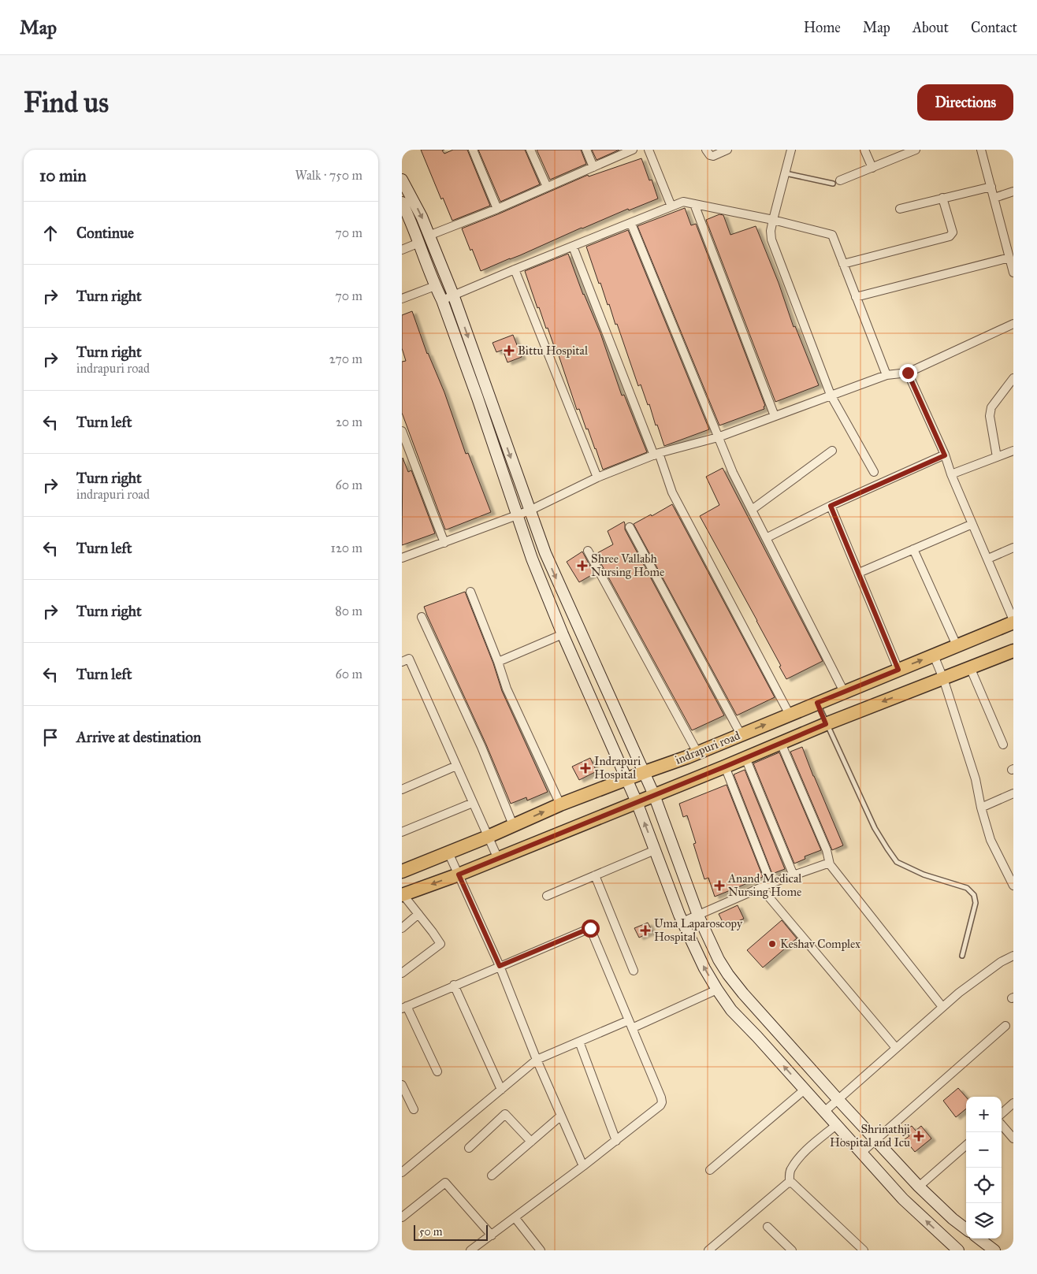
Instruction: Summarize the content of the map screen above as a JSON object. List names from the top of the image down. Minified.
{"streets":{"main road":["indrapuri road"]},"places":{"health":["Bittu Hospital","Shree Vallabh Nursing Home","Indrapuri Hospital","Anand Medical Nursing Home","Uma Laparoscopy Hospital","Shrinathji Hospital and Icu"],"other":["Keshav Complex"]},"scale_bar":"50 m","page":{"header":"Map","nav":["Home","Map","About","Contact"],"buttons":"Directions","title":"Find us","heading":["10 min","Walk · 750 m"],"list":[["Continue","70 m"],["Turn right","70 m"],["Turn right","indrapuri road","270 m"],["Turn left","20 m"],["Turn right","indrapuri road","60 m"],["Turn left","120 m"],["Turn right","80 m"],["Turn left","60 m"],"Arrive at destination"],"map_buttons":["+","−"],"scale":"50 m"}}
